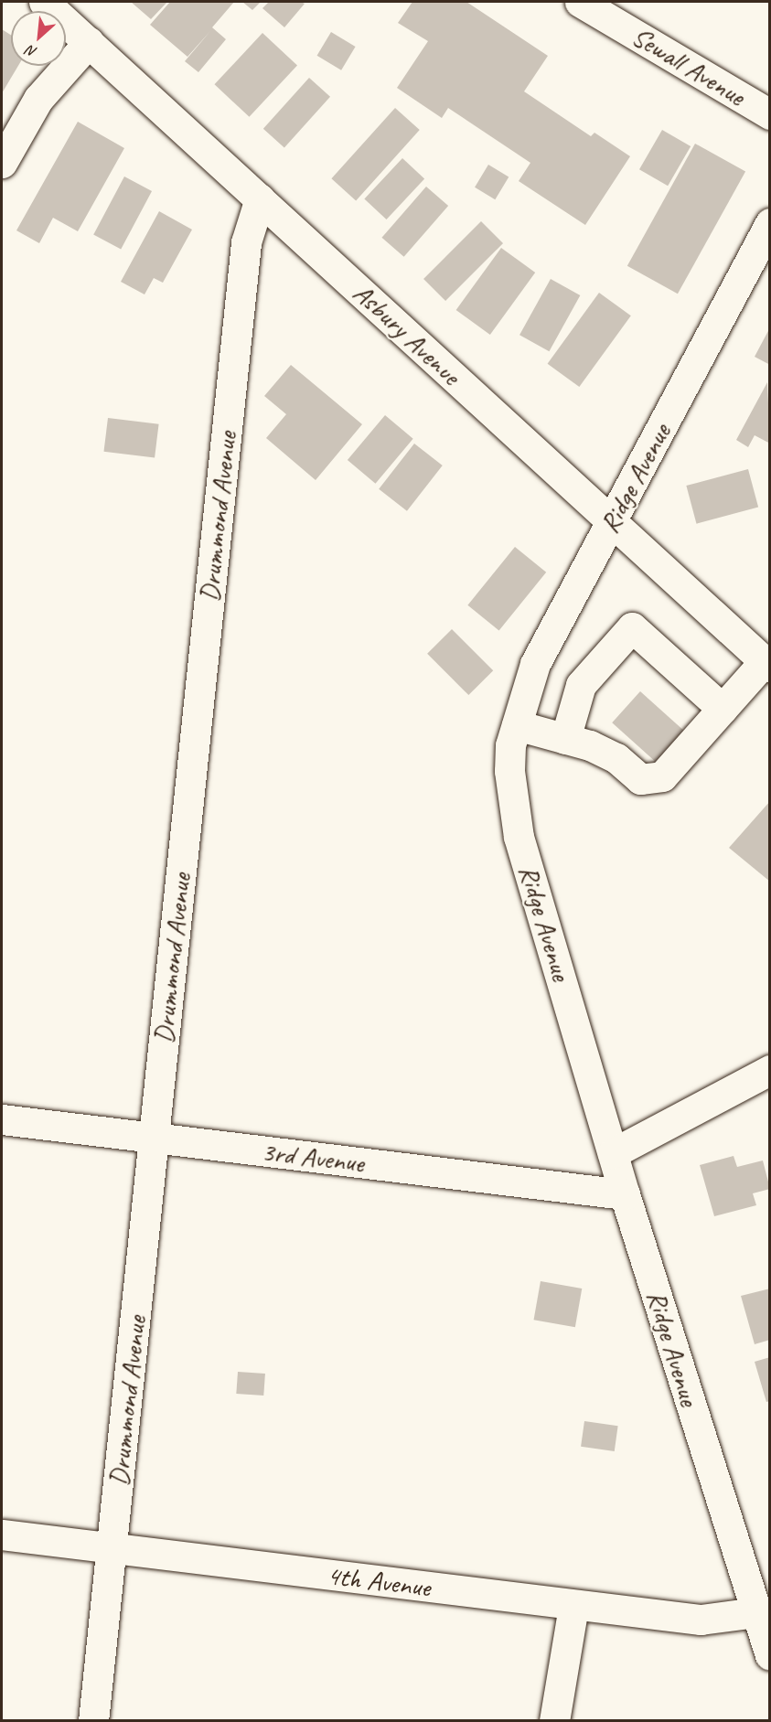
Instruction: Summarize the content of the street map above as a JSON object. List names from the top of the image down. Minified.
{"streets":{"street":["Sewall Avenue","Asbury Avenue","Ridge Avenue","Drummond Avenue","3rd Avenue","4th Avenue"]},"crossings":[["Asbury Avenue","Ridge Avenue"],["Asbury Avenue","Drummond Avenue"],["Ridge Avenue","3rd Avenue"],["Ridge Avenue","4th Avenue"],["Drummond Avenue","3rd Avenue"],["Drummond Avenue","4th Avenue"]],"north":"bottom left"}
